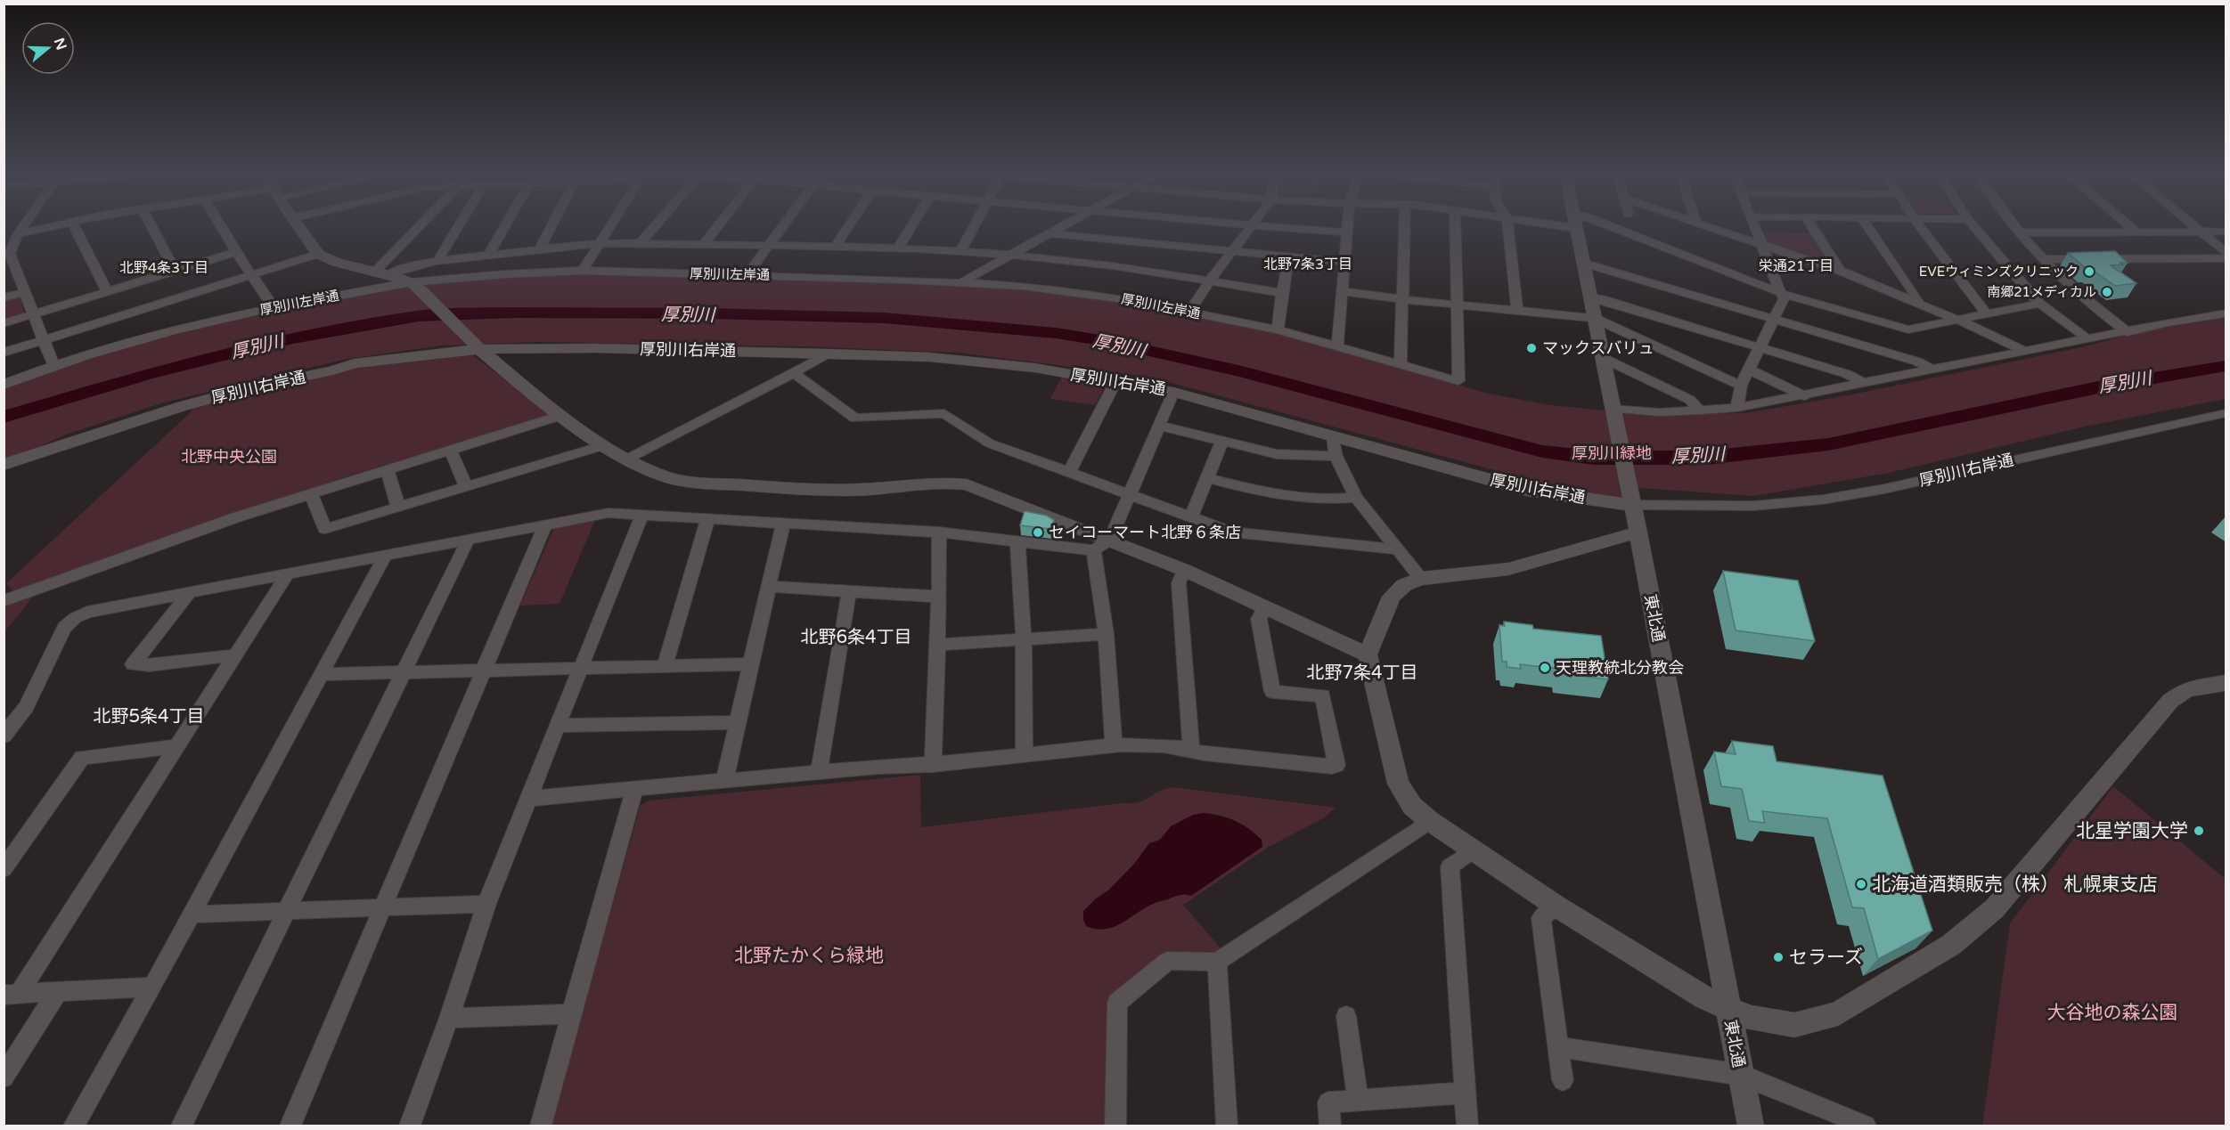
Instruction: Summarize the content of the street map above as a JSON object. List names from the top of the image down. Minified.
{"streets":{"street":["厚別川左岸通","厚別川右岸通","東北通"]},"crossings":[["厚別川右岸通","東北通"]],"districts":["北野7条3丁目","栄通21丁目","北野4条3丁目","北野6条4丁目","北野7条4丁目","北野5条4丁目"],"water":["厚別川"],"parks":["厚別川緑地","北野中央公園","北野たかくら緑地","大谷地の森公園"],"places":["EVEウィミンズクリニック","南郷21メディカル","マックスバリュ","セイコーマート北野６条店","天理教統北分教会","北星学園大学","北海道酒類販売（株） 札幌東支店","セラーズ"],"north":"right"}
